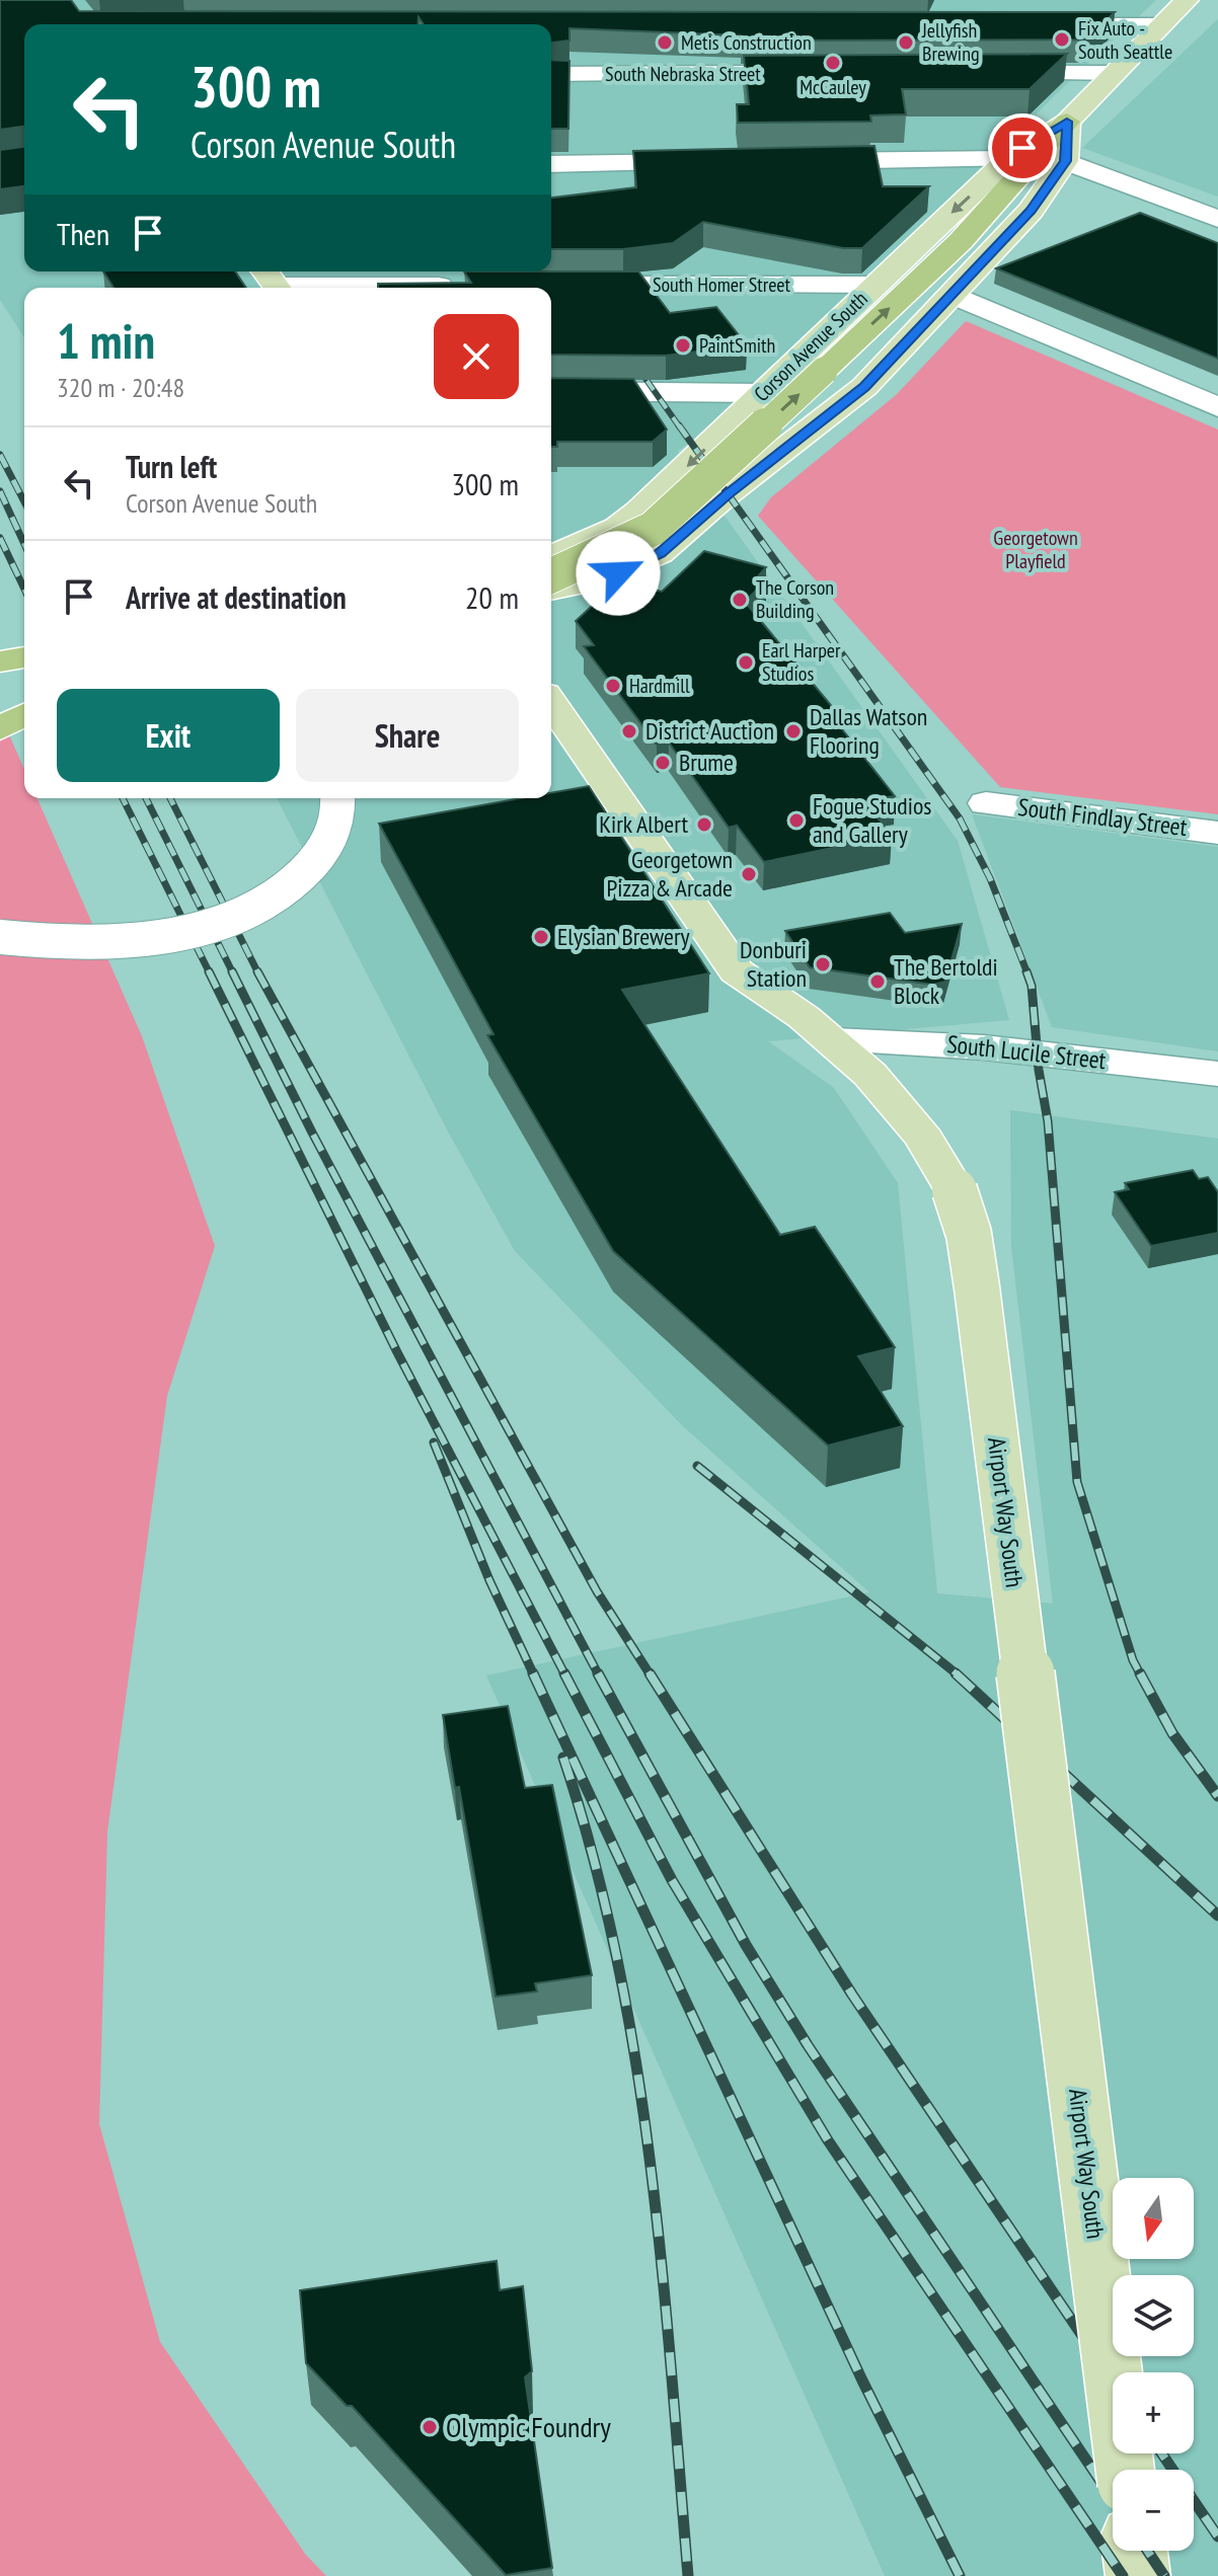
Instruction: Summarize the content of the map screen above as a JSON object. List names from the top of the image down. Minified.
{"streets":{"main road":["Corson Avenue South","Airport Way South"],"street":["South Nebraska Street","South Homer Street","South Findlay Street","South Lucile Street"]},"crossings":[["South Homer Street","Corson Avenue South"],["South Lucile Street","Airport Way South"]],"parks":["Georgetown Playfield"],"places":["Fix Auto - South Seattle","Metis Construction","Jellyfish Brewing","McCauley","PaintSmith","The Corson Building","Earl Harper Studios","Hardmill","District Auction","Dallas Watson Flooring","Brume","Fogue Studios and Gallery","Kirk Albert","Georgetown Pizza & Arcade","Elysian Brewery","Donburi Station","The Bertoldi Block","Olympic Foundry"],"north":"bottom","page":{"turn":["300 m","Corson Avenue South"],"then":"Then","heading":["1 min","320 m · 20:48"],"list":[{"name":"Turn left","note":"Corson Avenue South","value":"300 m"},{"name":"Arrive at destination","value":"20 m"}],"buttons":["Exit","Share"],"map_buttons":["+","−"]}}
